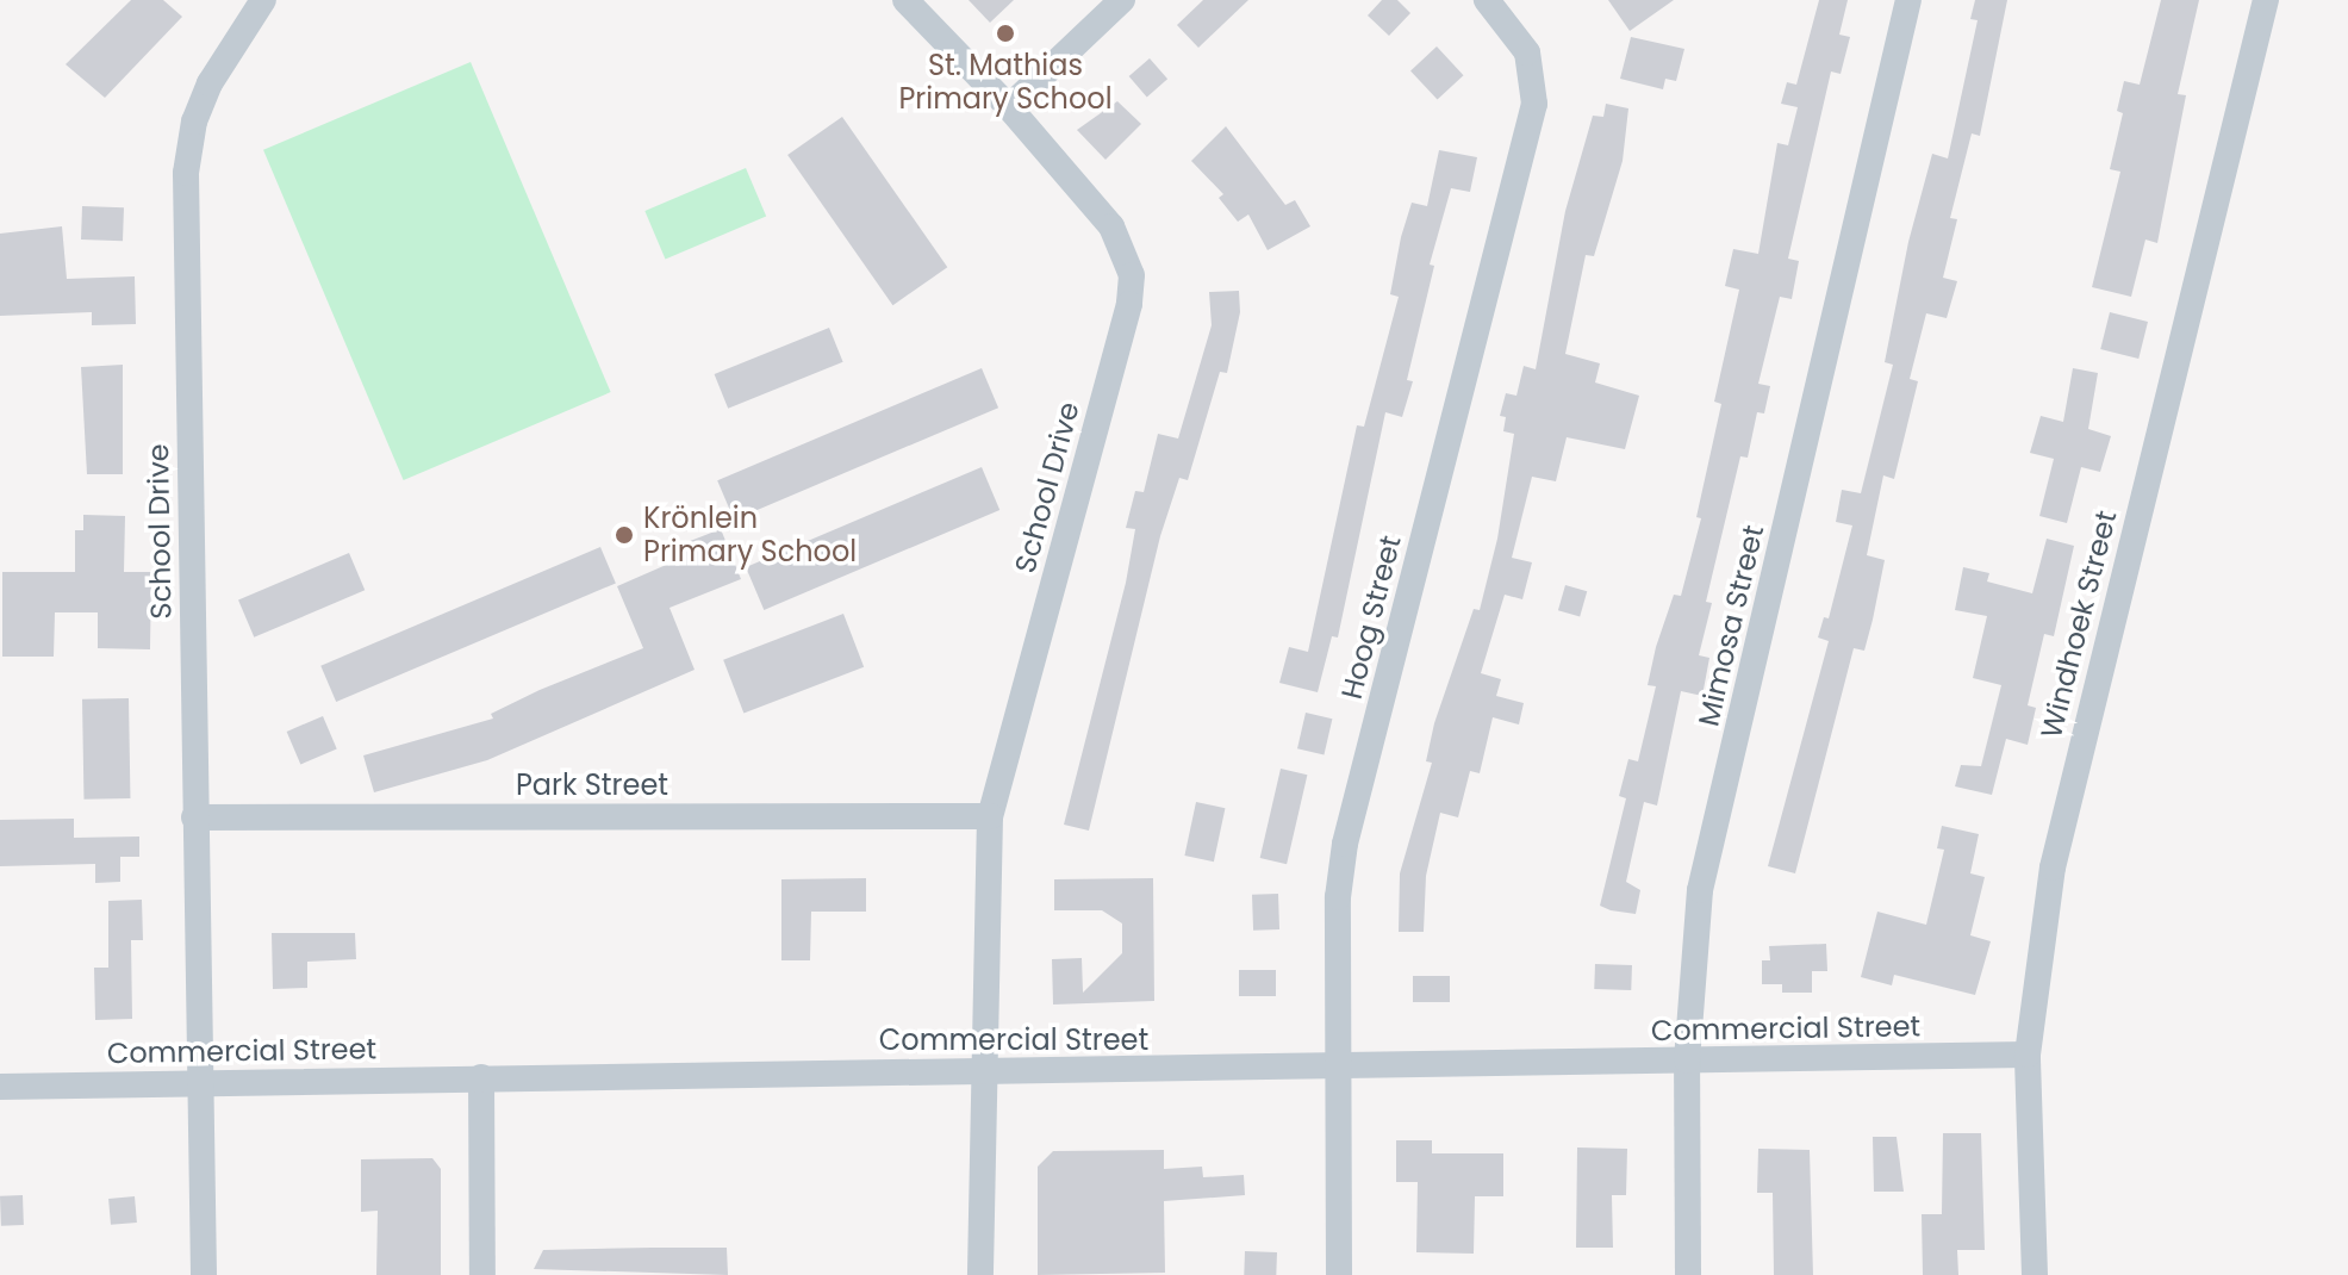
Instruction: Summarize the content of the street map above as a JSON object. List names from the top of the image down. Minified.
{"streets":{"street":["School Drive","Hoog Street","Windhoek Street","Mimosa Street","Park Street","Commercial Street"]},"crossings":[["School Drive","Park Street"],["School Drive","Commercial Street"],["Hoog Street","Commercial Street"],["Windhoek Street","Commercial Street"],["Mimosa Street","Commercial Street"]],"places":["St. Mathias Primary School","Krönlein Primary School"]}
